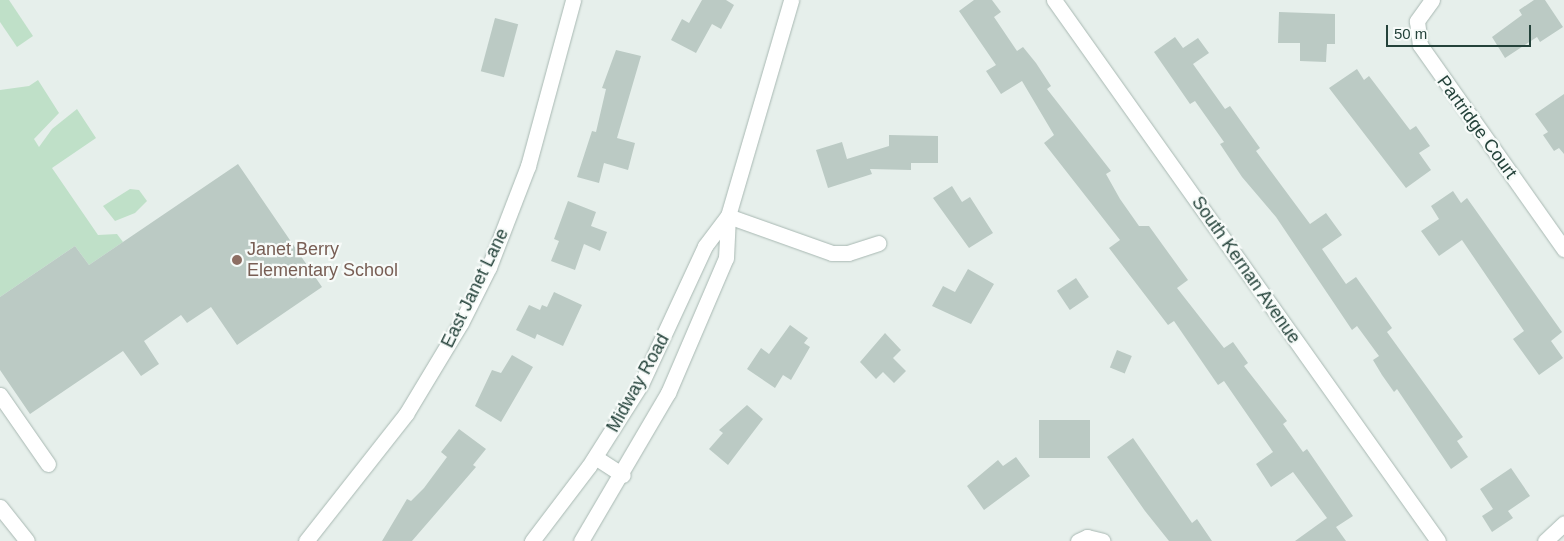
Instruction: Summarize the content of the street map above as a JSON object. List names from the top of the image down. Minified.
{"streets":{"street":["Partridge Court","South Kernan Avenue","East Janet Lane","Midway Road"]},"places":["Janet Berry Elementary School"],"scale_bar":"50 m"}
